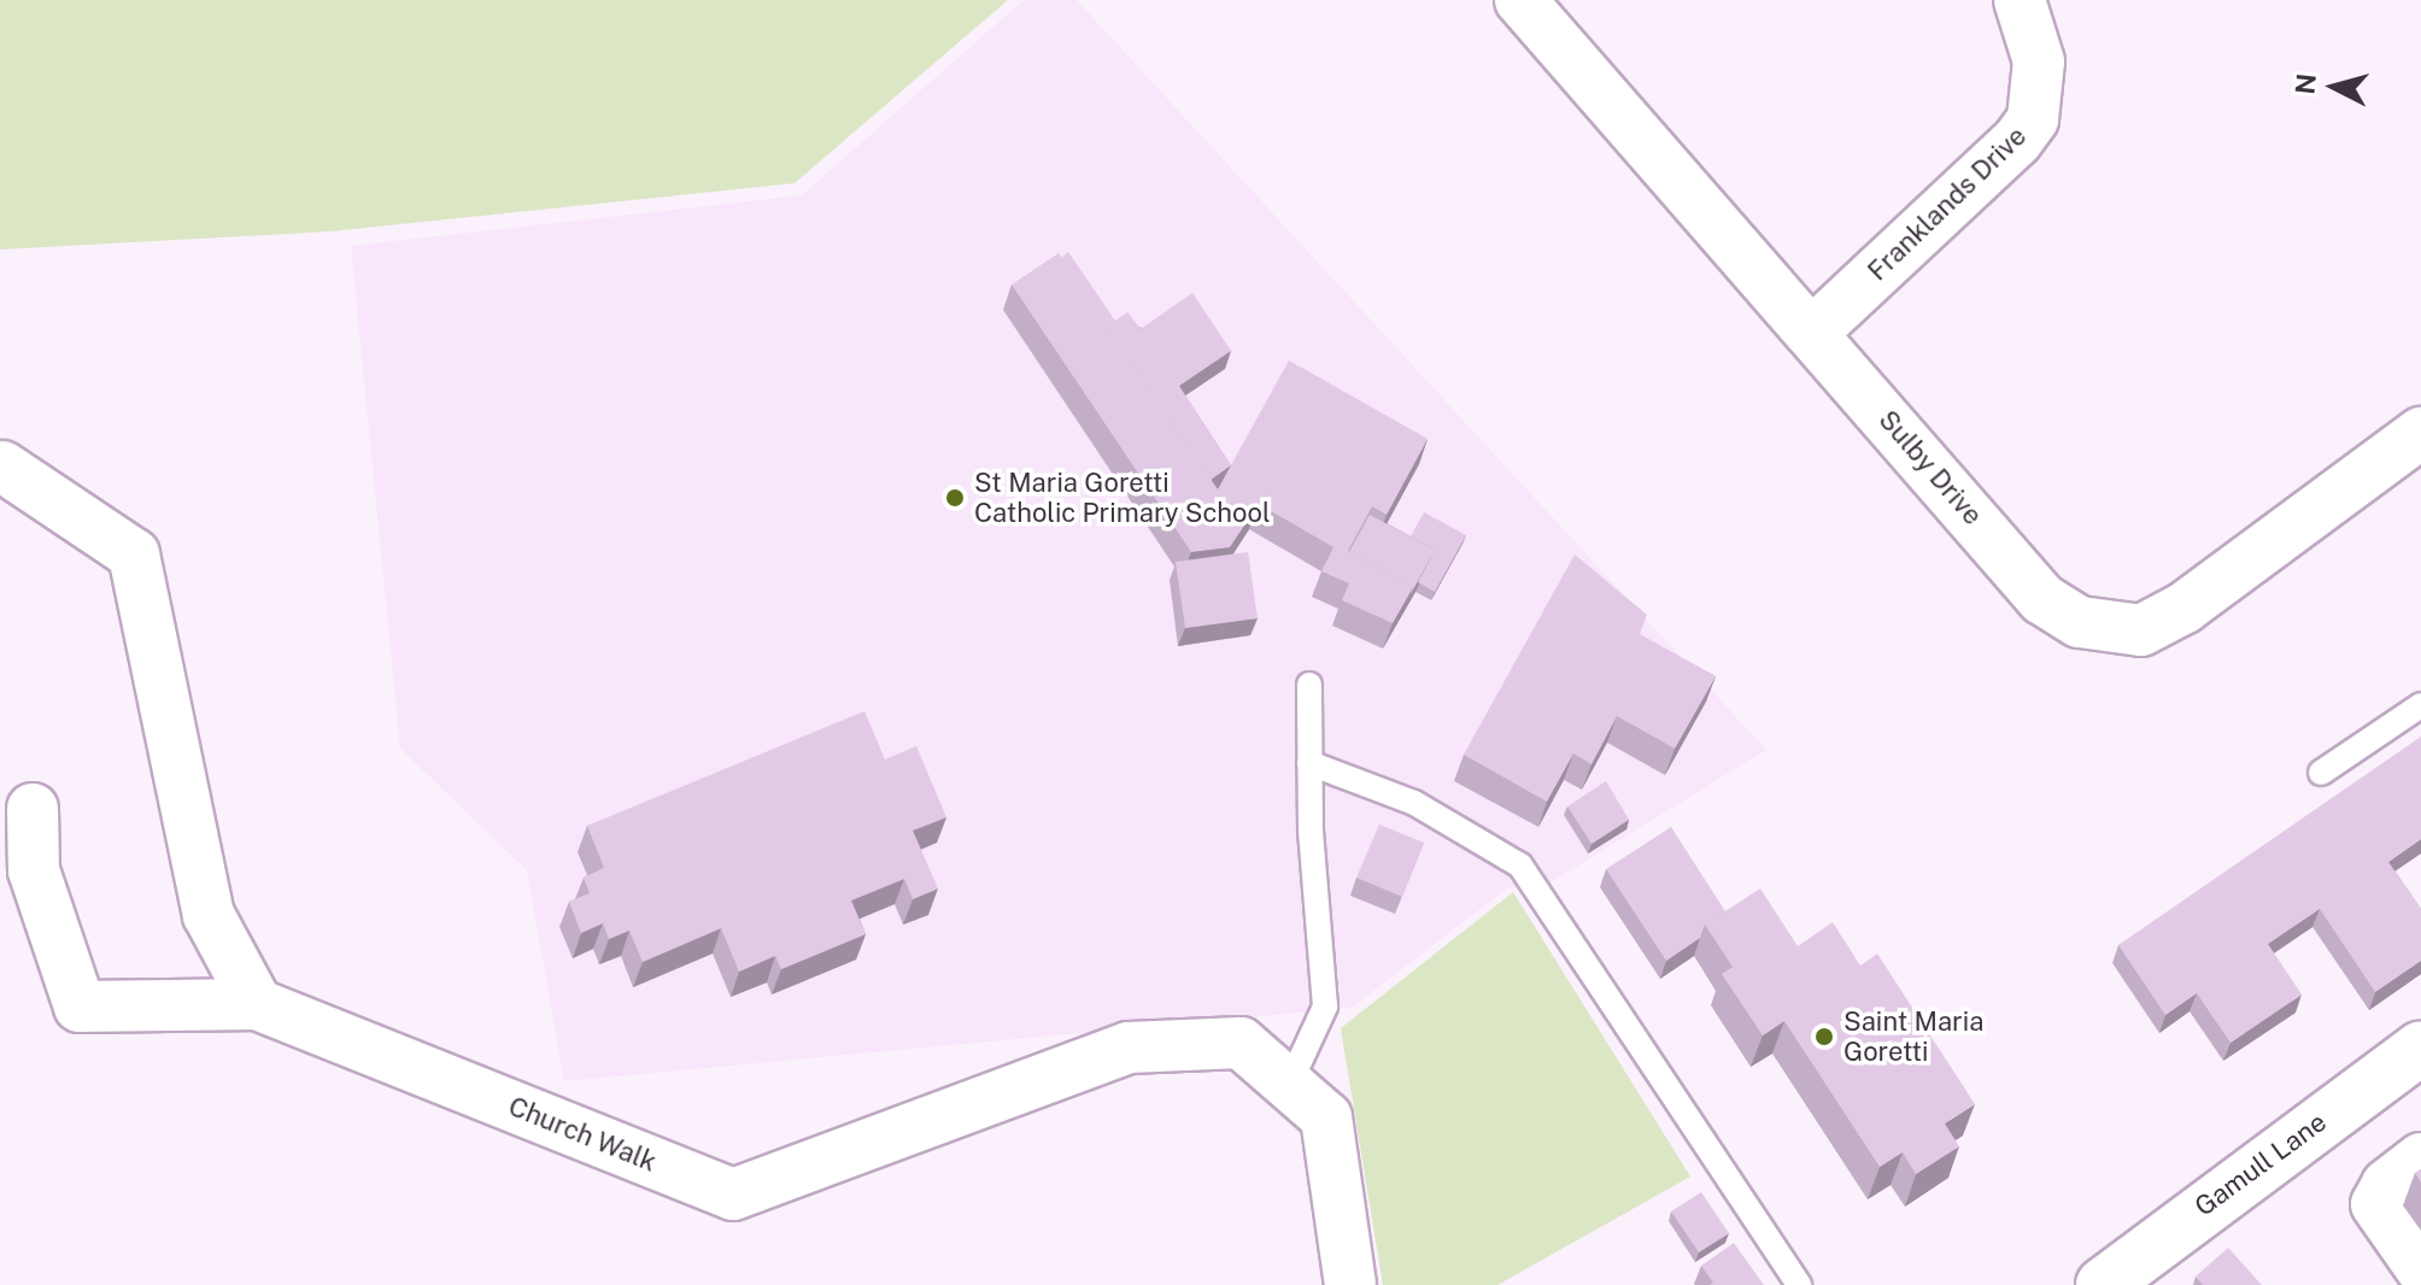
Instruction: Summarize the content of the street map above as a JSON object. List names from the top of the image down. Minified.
{"streets":{"street":["Franklands Drive","Sulby Drive","Church Walk","Gamull Lane"]},"crossings":[["Franklands Drive","Sulby Drive"]],"places":["St Maria Goretti Catholic Primary School","Saint Maria Goretti"],"north":"left"}
